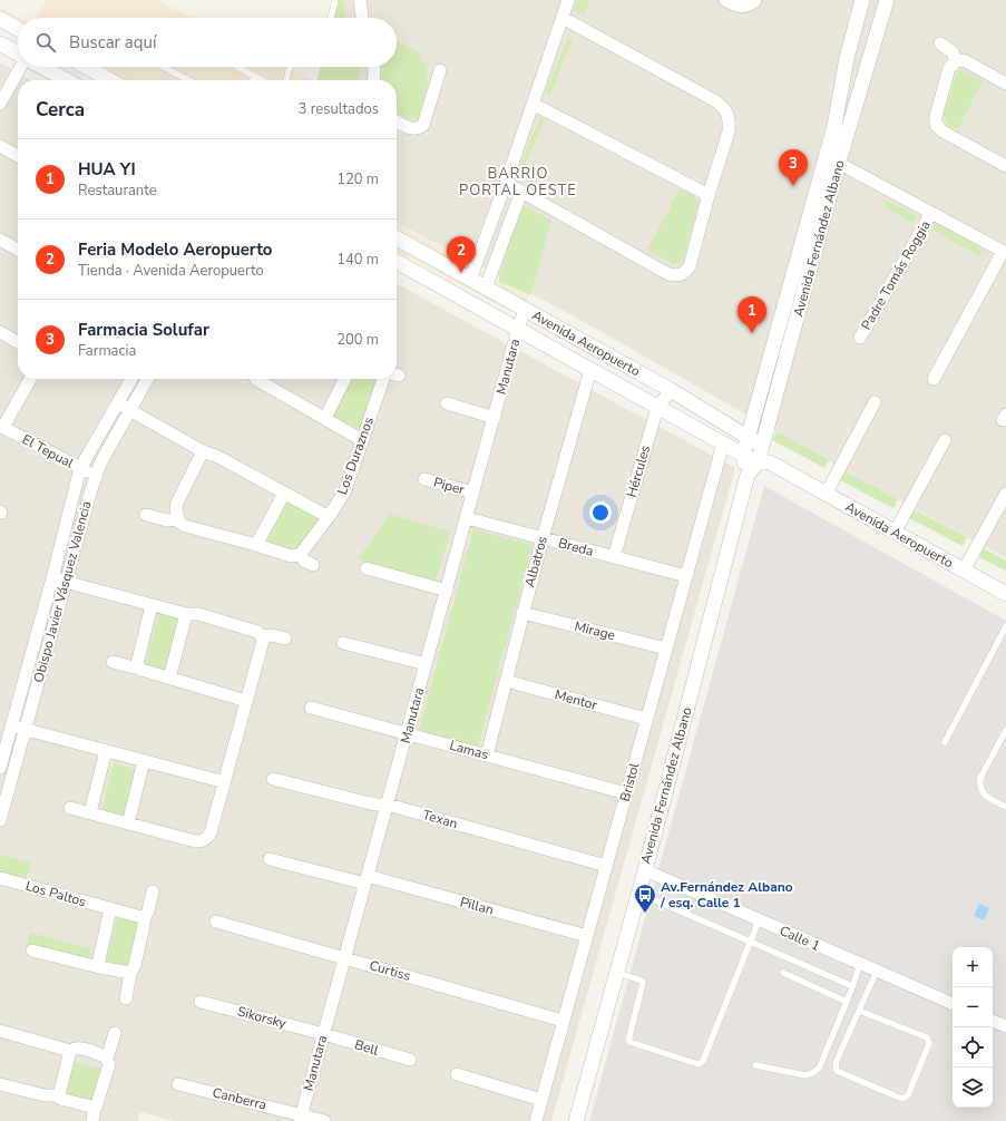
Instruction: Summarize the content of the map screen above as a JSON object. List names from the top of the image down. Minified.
{"streets":{"street":["Avenida Fernández Albano","Padre Tomás Roggia","Avenida Aeropuerto","Manutara","El Tepual","Los Duraznos","Hércules","Piper","Breda","Albatros","Obispo Javier Vásquez Valencia","Mirage","Mentor","Lamas","Bristol","Texan","Los Paltos","Pillan","Calle 1","Curtiss","Sikorsky","Bell","Canberra"]},"crossings":[["Avenida Fernández Albano","Avenida Aeropuerto"],["Avenida Fernández Albano","Calle 1"],["Avenida Aeropuerto","Manutara"],["Avenida Aeropuerto","Hércules"],["Avenida Aeropuerto","Albatros"],["Avenida Aeropuerto","Bristol"],["Manutara","Piper"],["Manutara","Breda"],["Manutara","Lamas"],["Manutara","Texan"],["Manutara","Pillan"],["Manutara","Curtiss"],["Manutara","Sikorsky"],["Manutara","Bell"],["Manutara","Canberra"],["El Tepual","Obispo Javier Vásquez Valencia"],["Hércules","Breda"],["Breda","Albatros"],["Breda","Bristol"],["Albatros","Mirage"],["Albatros","Mentor"],["Albatros","Lamas"],["Mirage","Bristol"],["Mentor","Bristol"],["Lamas","Bristol"],["Bristol","Texan"],["Bristol","Pillan"],["Bristol","Curtiss"],["Sikorsky","Bell"]],"districts":["BARRIO PORTAL OESTE"],"places":{"bus stop":["Av.Fernández Albano / esq. Calle 1"]},"page":{"search":"Buscar aquí","heading":["Cerca","3 resultados"],"list":[{"mark":"1","name":"HUA YI","note":"Restaurante","value":"120 m"},{"mark":"2","name":"Feria Modelo Aeropuerto","note":"Tienda · Avenida Aeropuerto","value":"140 m"},{"mark":"3","name":"Farmacia Solufar","note":"Farmacia","value":"200 m"}],"pins":["3","2","1"],"map_buttons":["+","−"]}}
